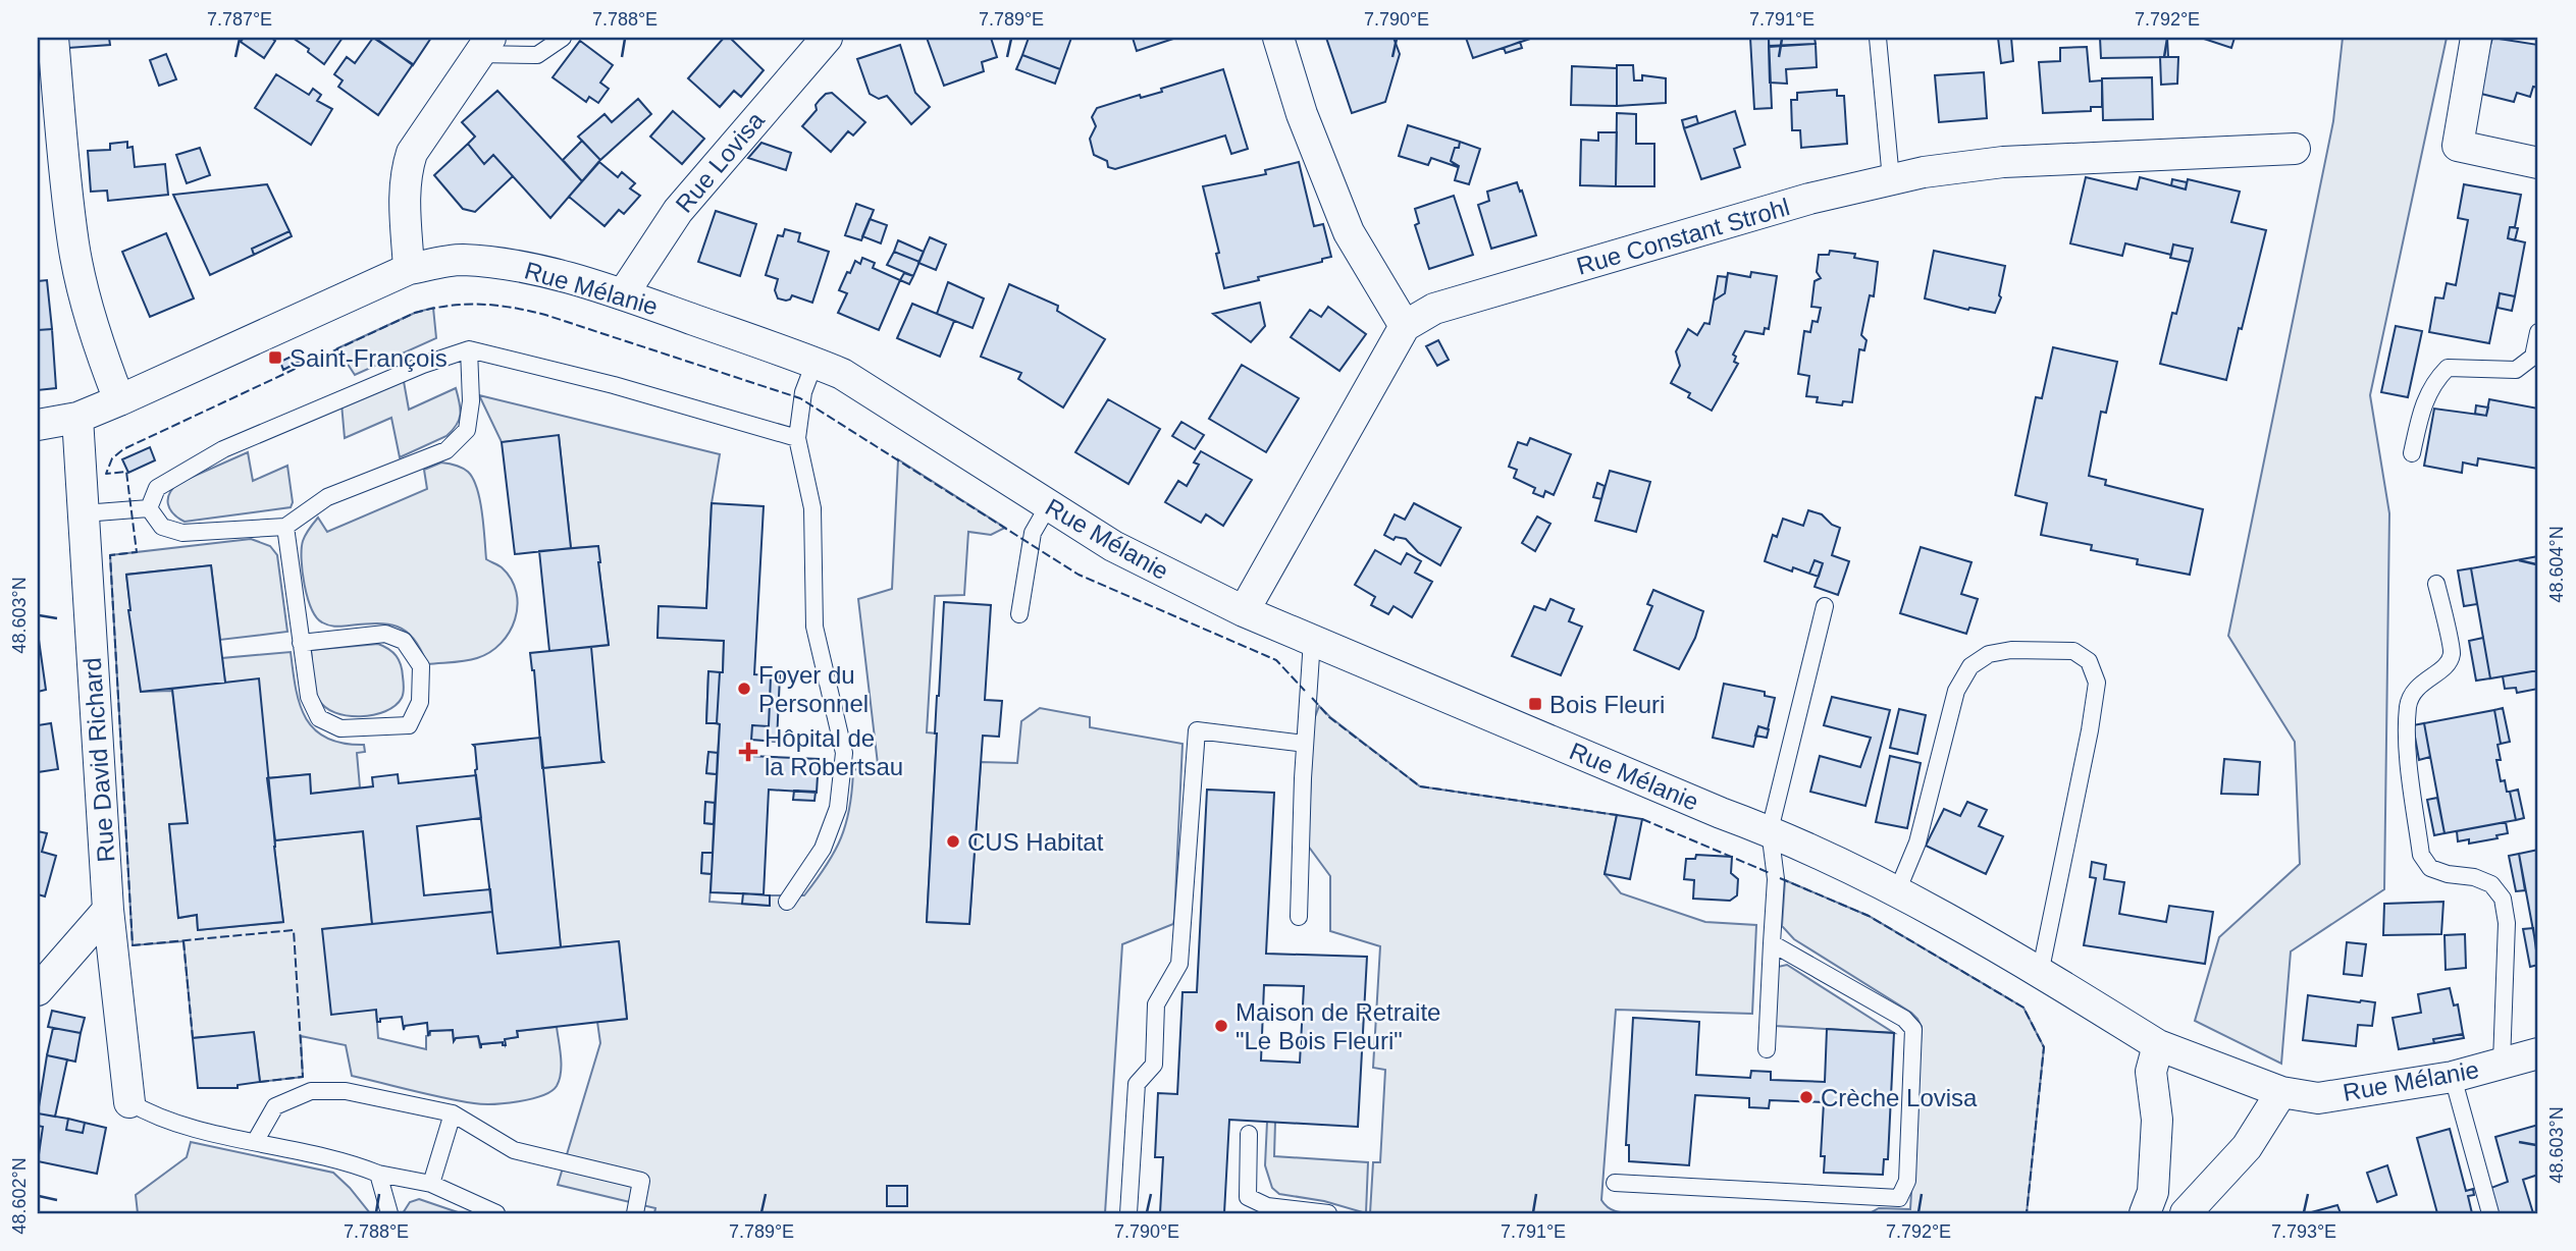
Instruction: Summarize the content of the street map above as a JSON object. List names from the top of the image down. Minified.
{"streets":{"street":["Rue Lovisa","Rue Constant Strohl","Rue Mélanie","Rue David Richard"]},"crossings":[["Rue Lovisa","Rue Mélanie"],["Rue Mélanie","Rue David Richard"]],"places":{"transit":["Saint-François","Bois Fleuri"],"other":["Foyer du Personnel","CUS Habitat","Maison de Retraite \"Le Bois Fleuri\"","Crèche Lovisa"],"health":["Hôpital de la Robertsau"]},"coordinates":["7.787°E","7.788°E","7.789°E","7.790°E","7.791°E","7.792°E","48.604°N","48.603°N","48.602°N","7.793°E"]}
